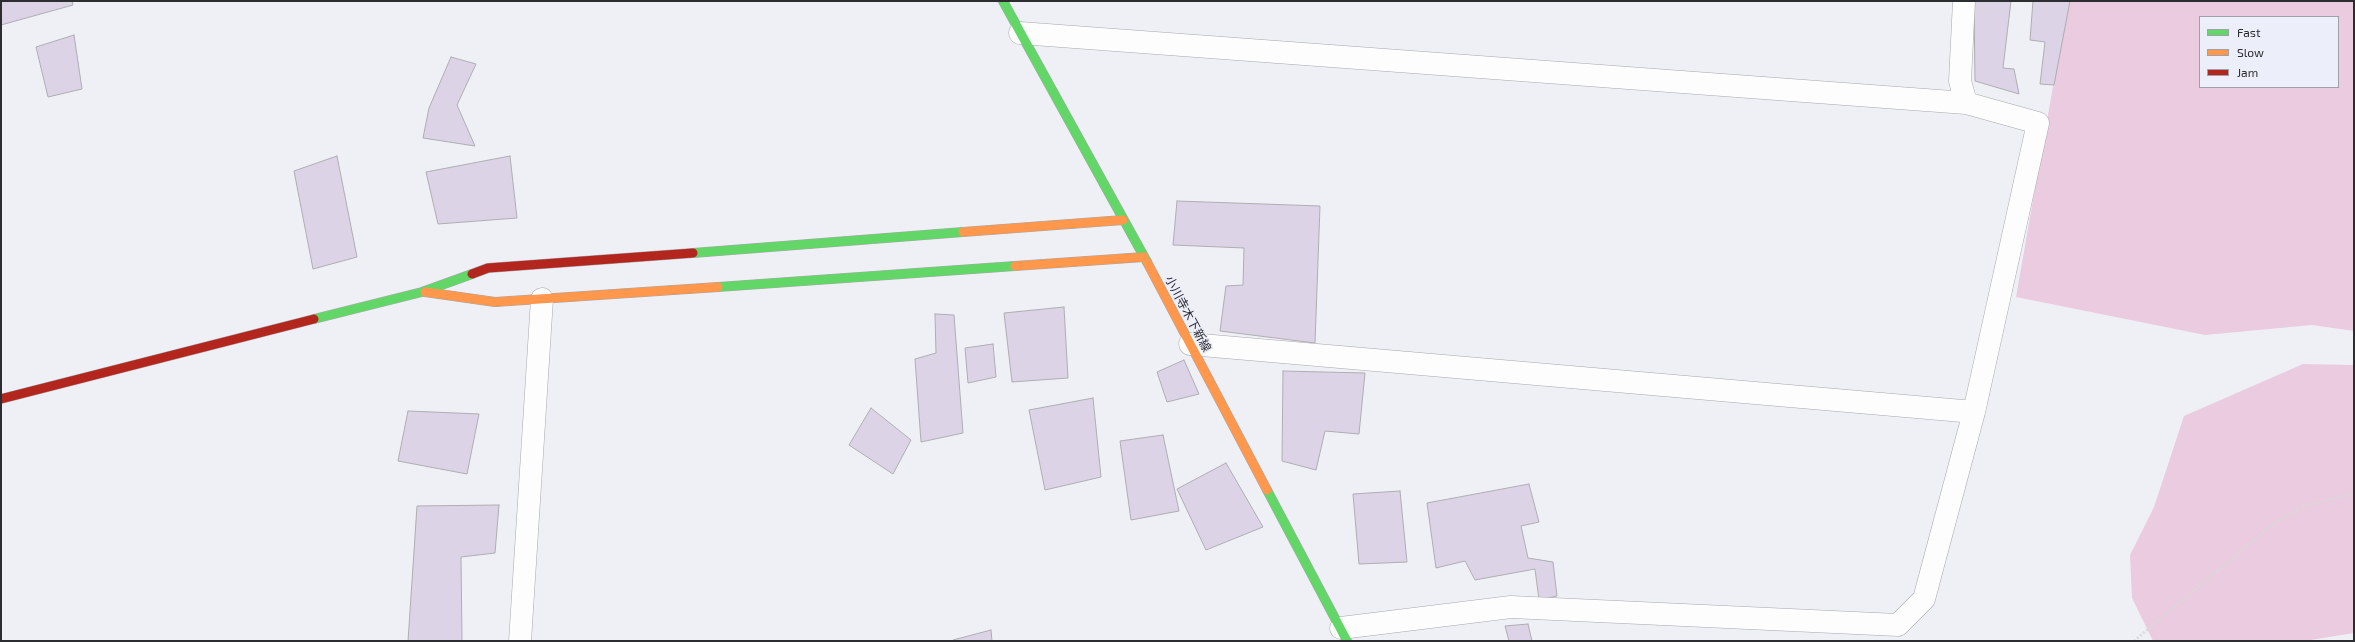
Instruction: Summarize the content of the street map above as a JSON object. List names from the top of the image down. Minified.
{"streets":{"street":["小川寺木下新線"]},"legend":["Fast","Slow","Jam"]}
